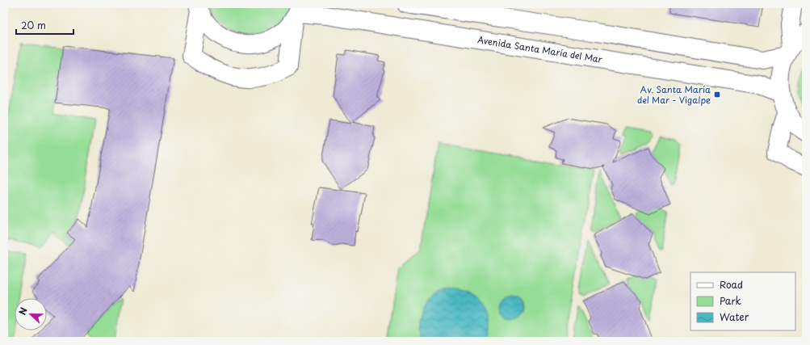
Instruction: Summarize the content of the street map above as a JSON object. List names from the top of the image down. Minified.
{"streets":{"street":["Avenida Santa María del Mar"]},"places":{"transit":["Av. Santa María del Mar - Vigalpe"]},"legend":["Road","Park","Water"],"scale_bar":"20 m","north":"left"}
